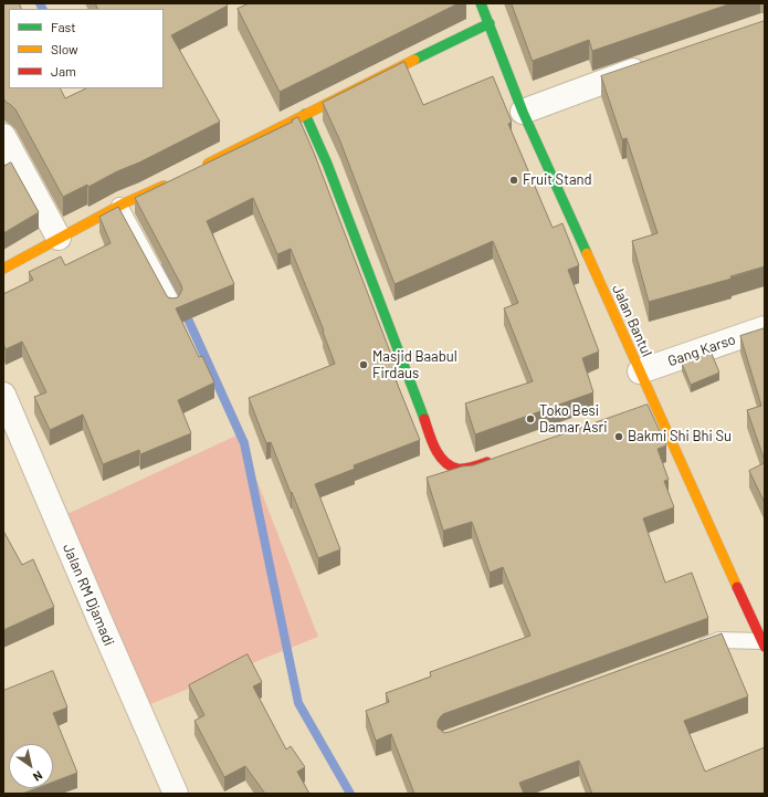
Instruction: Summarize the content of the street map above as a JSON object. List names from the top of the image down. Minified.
{"streets":{"street":["Jalan Bantul","Gang Karso","Jalan RM Djamadi"]},"crossings":[["Jalan Bantul","Gang Karso"]],"places":["Fruit Stand","Masjid Baabul Firdaus","Toko Besi Damar Asri","Bakmi Shi Bhi Su"],"legend":["Fast","Slow","Jam"],"north":"bottom right"}
